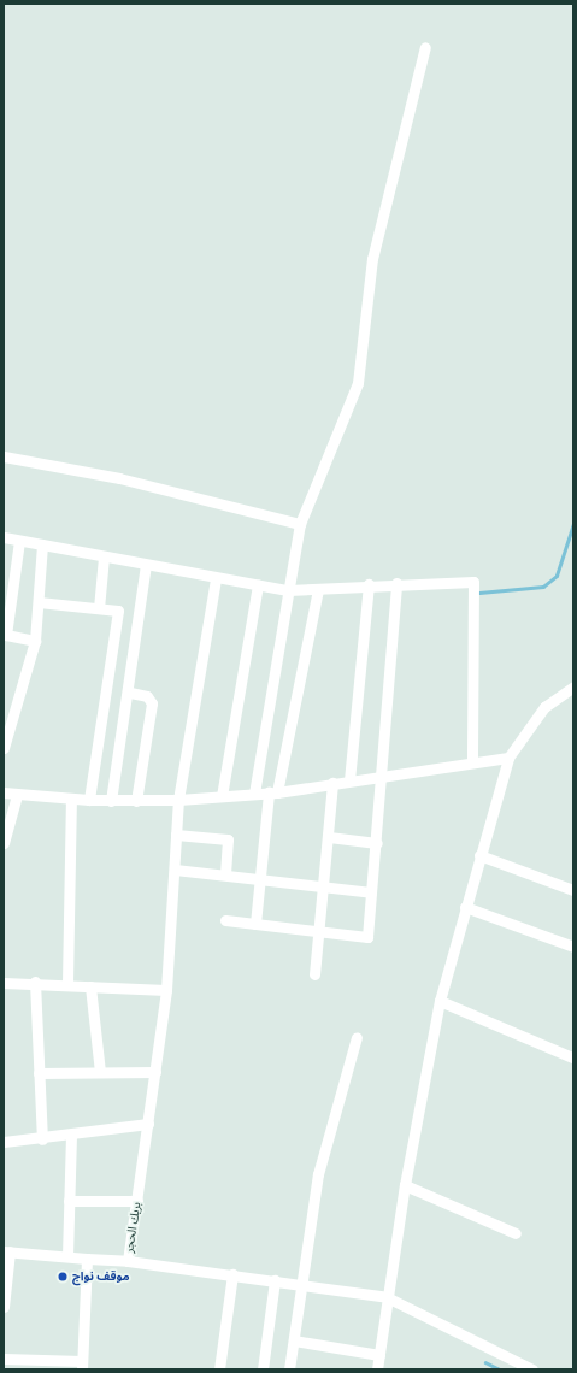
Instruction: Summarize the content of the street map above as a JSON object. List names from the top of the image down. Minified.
{"streets":{"street":["بريك الحجر"]},"places":["موقف نواج"]}
